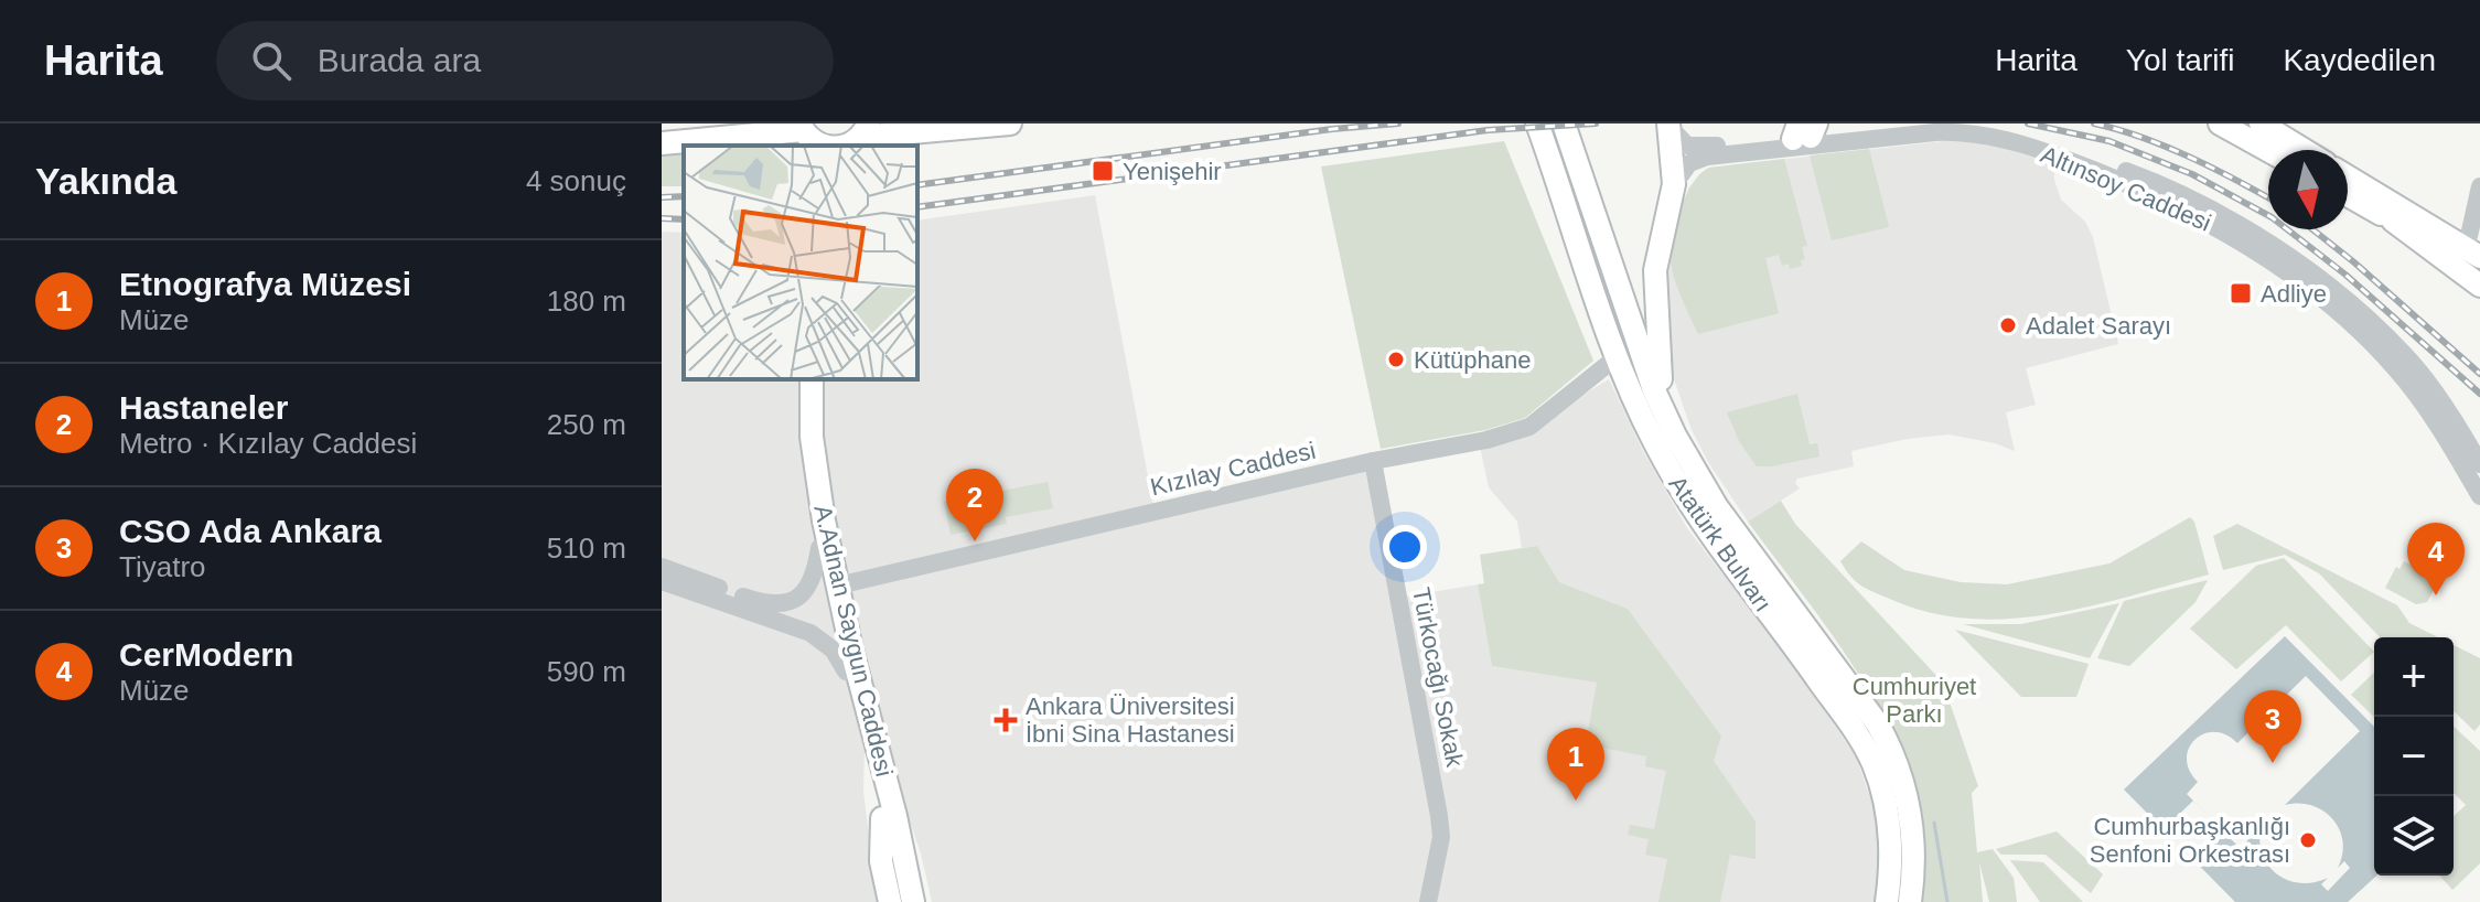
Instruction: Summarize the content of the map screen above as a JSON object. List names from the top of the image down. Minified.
{"streets":{"main road":["Altınsoy Caddesi","Atatürk Bulvarı","A.Adnan Saygun Caddesi"],"street":["Kızılay Caddesi","Türkocağı Sokak"]},"crossings":[["Altınsoy Caddesi","Atatürk Bulvarı"],["Kızılay Caddesi","Atatürk Bulvarı"],["Kızılay Caddesi","A.Adnan Saygun Caddesi"],["Kızılay Caddesi","Türkocağı Sokak"]],"parks":["Cumhuriyet Parkı"],"places":{"transit":["Yenişehir","Adliye"],"other":["Adalet Sarayı","Kütüphane","Cumhurbaşkanlığı Senfoni Orkestrası"],"health":["Ankara Üniversitesi İbni Sina Hastanesi"]},"north":"bottom","page":{"header":"Harita","search":"Burada ara","nav":["Harita","Yol tarifi","Kaydedilen"],"heading":["Yakında","4 sonuç"],"list":[{"mark":"1","name":"Etnografya Müzesi","note":"Müze","value":"180 m"},{"mark":"2","name":"Hastaneler","note":"Metro · Kızılay Caddesi","value":"250 m"},{"mark":"3","name":"CSO Ada Ankara","note":"Tiyatro","value":"510 m"},{"mark":"4","name":"CerModern","note":"Müze","value":"590 m"}],"pins":["2","4","3","1"],"map_buttons":["+","−"]}}
